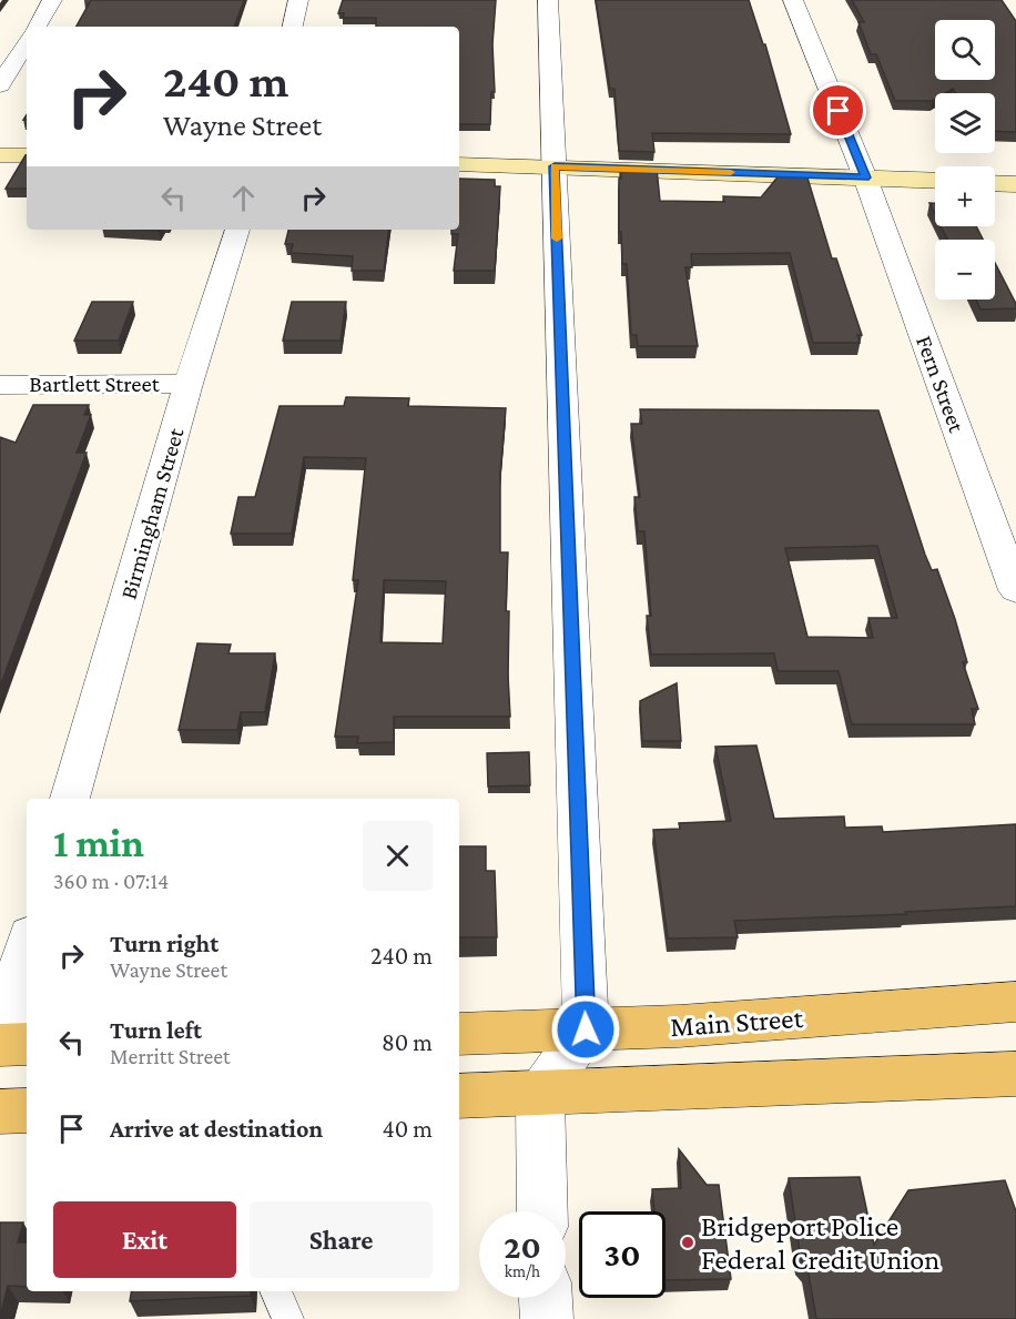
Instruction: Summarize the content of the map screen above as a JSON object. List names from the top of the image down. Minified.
{"streets":{"main road":["Main Street"],"street":["Bartlett Street","Fern Street","Birmingham Street"]},"crossings":[["Bartlett Street","Birmingham Street"]],"places":["Bridgeport Police Federal Credit Union"],"page":{"map_buttons":["+","−"],"turn":["240 m","Wayne Street"],"heading":["1 min","360 m · 07:14"],"list":[{"name":"Turn right","note":"Wayne Street","value":"240 m"},{"name":"Turn left","note":"Merritt Street","value":"80 m"},{"name":"Arrive at destination","value":"40 m"}],"buttons":["Exit","Share"],"speed":"20 km/h","limit":"30"}}
